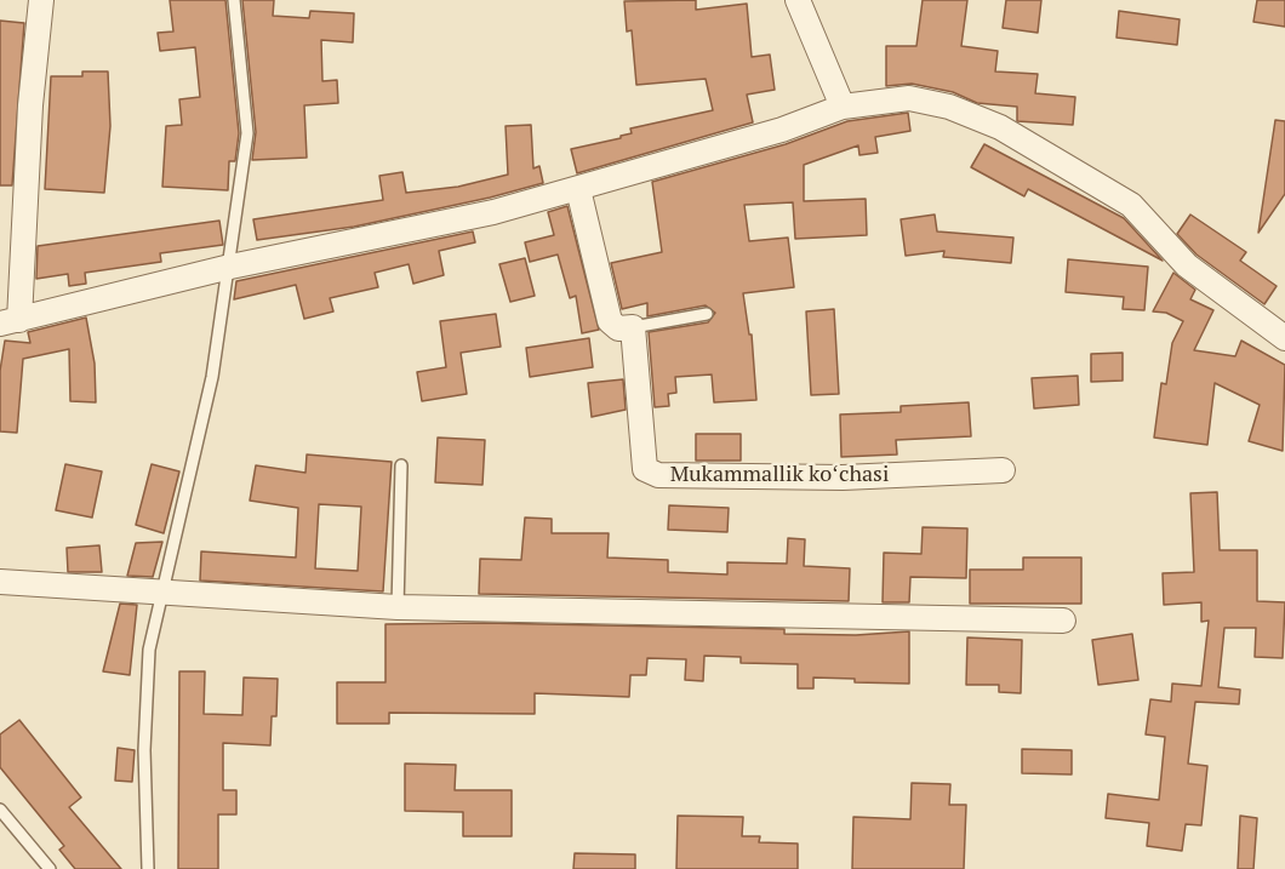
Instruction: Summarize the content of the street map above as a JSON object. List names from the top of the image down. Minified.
{"streets":{"street":["Mukammallik koʻchasi"]}}
